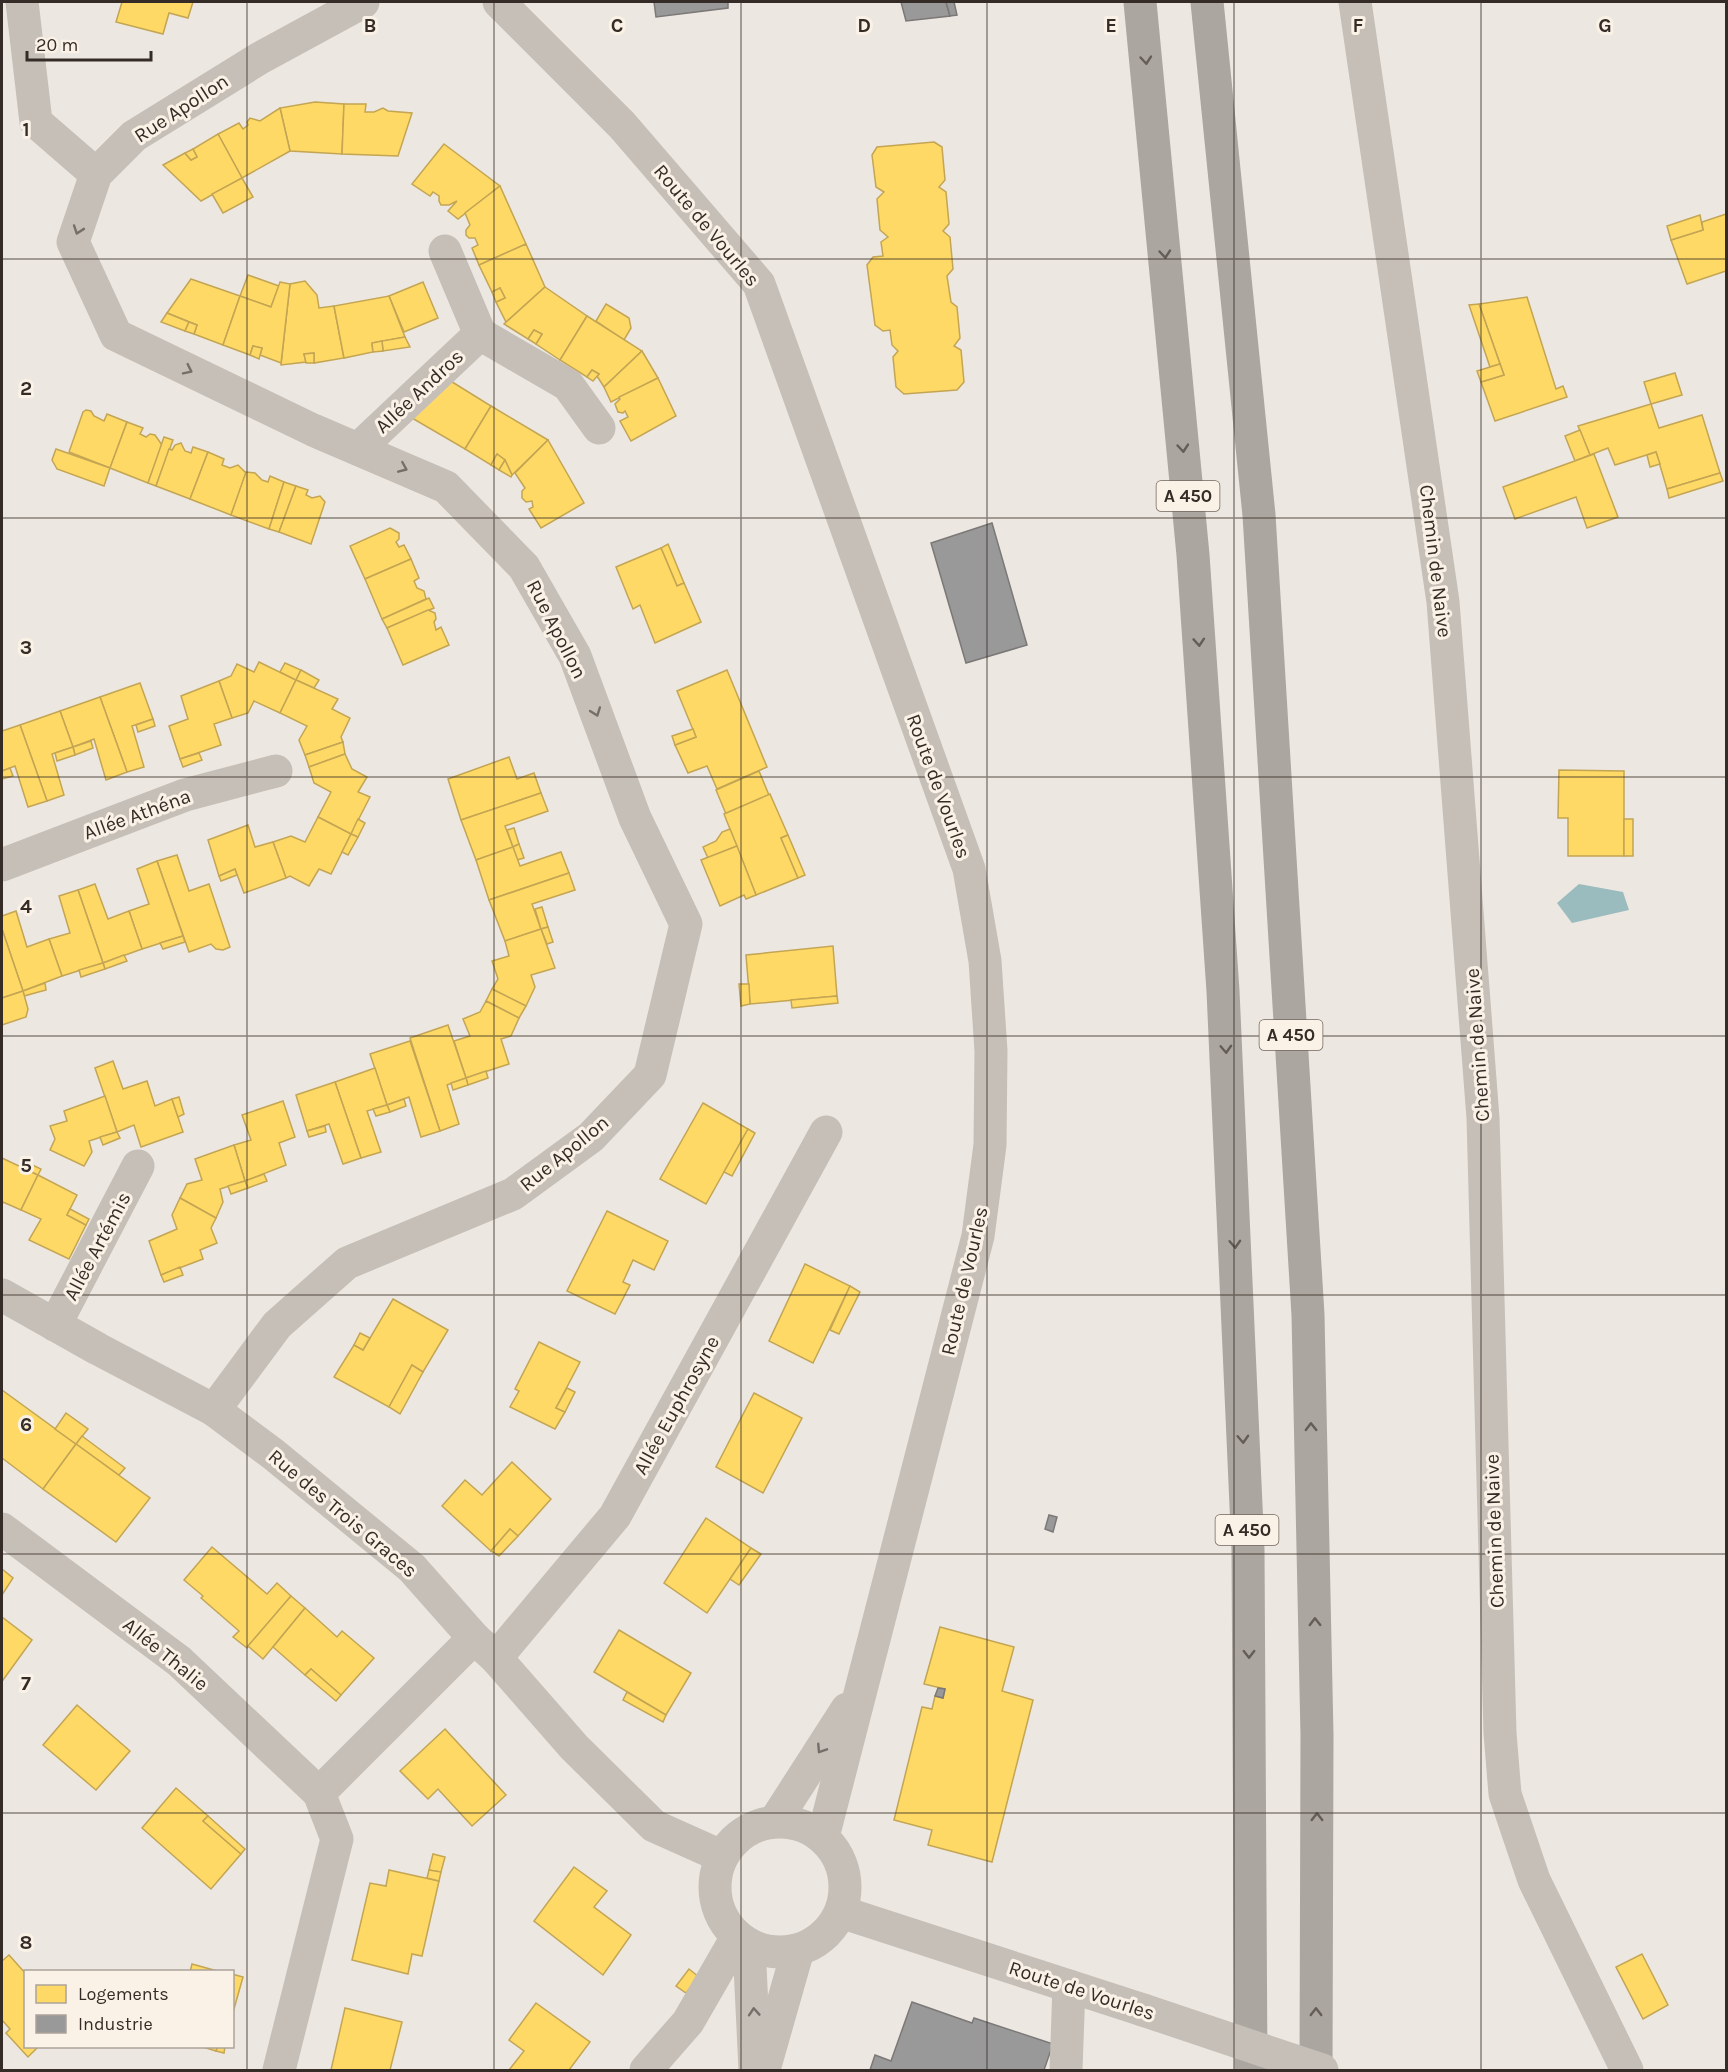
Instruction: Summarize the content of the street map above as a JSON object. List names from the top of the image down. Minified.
{"streets":{"highway":["A 450"],"street":["Rue Apollon","Route de Vourles","Allée Andros","Chemin de Naive","Allée Athéna","Allée Artémis","Allée Euphrosyne","Rue des Trois Graces","Allée Thalie"]},"crossings":[["Rue Apollon","Allée Andros"],["Rue Apollon","Rue des Trois Graces"],["Route de Vourles","Rue des Trois Graces"],["Allée Artémis","Rue des Trois Graces"],["Allée Euphrosyne","Rue des Trois Graces"]],"legend":["Logements","Industrie"],"scale_bar":"20 m","grid":{"columns":["B","C","D","E","F","G"],"rows":["1","2","3","4","5","6","7","8"]}}
